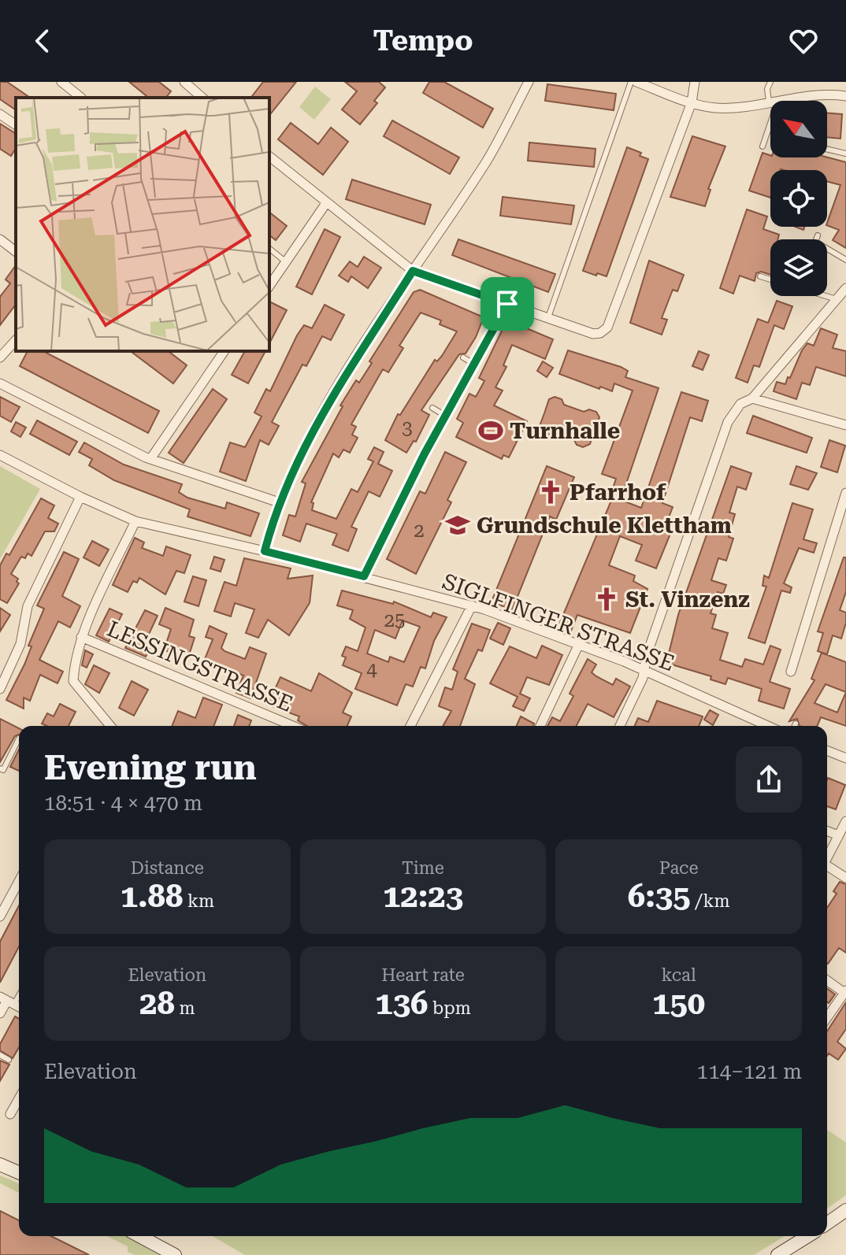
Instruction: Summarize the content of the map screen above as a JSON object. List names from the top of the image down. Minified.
{"streets":{"street":["SIGLFINGER STRASSE","LESSINGSTRASSE"]},"places":{"sports":["Turnhalle"],"church":["Pfarrhof","St. Vinzenz"],"school or university":["Grundschule Klettham"]},"house_numbers":["3","2","25","4"],"north":"top left","page":{"header":"Tempo","heading":["Evening run","18:51 · 4 × 470 m"],"stats":[["Distance","1.88 km"],["Time","12:23"],["Pace","6:35 /km"],["Elevation","28 m"],["Heart rate","136 bpm"],["kcal","150"]],"chart":["Elevation","114–121 m"]}}
